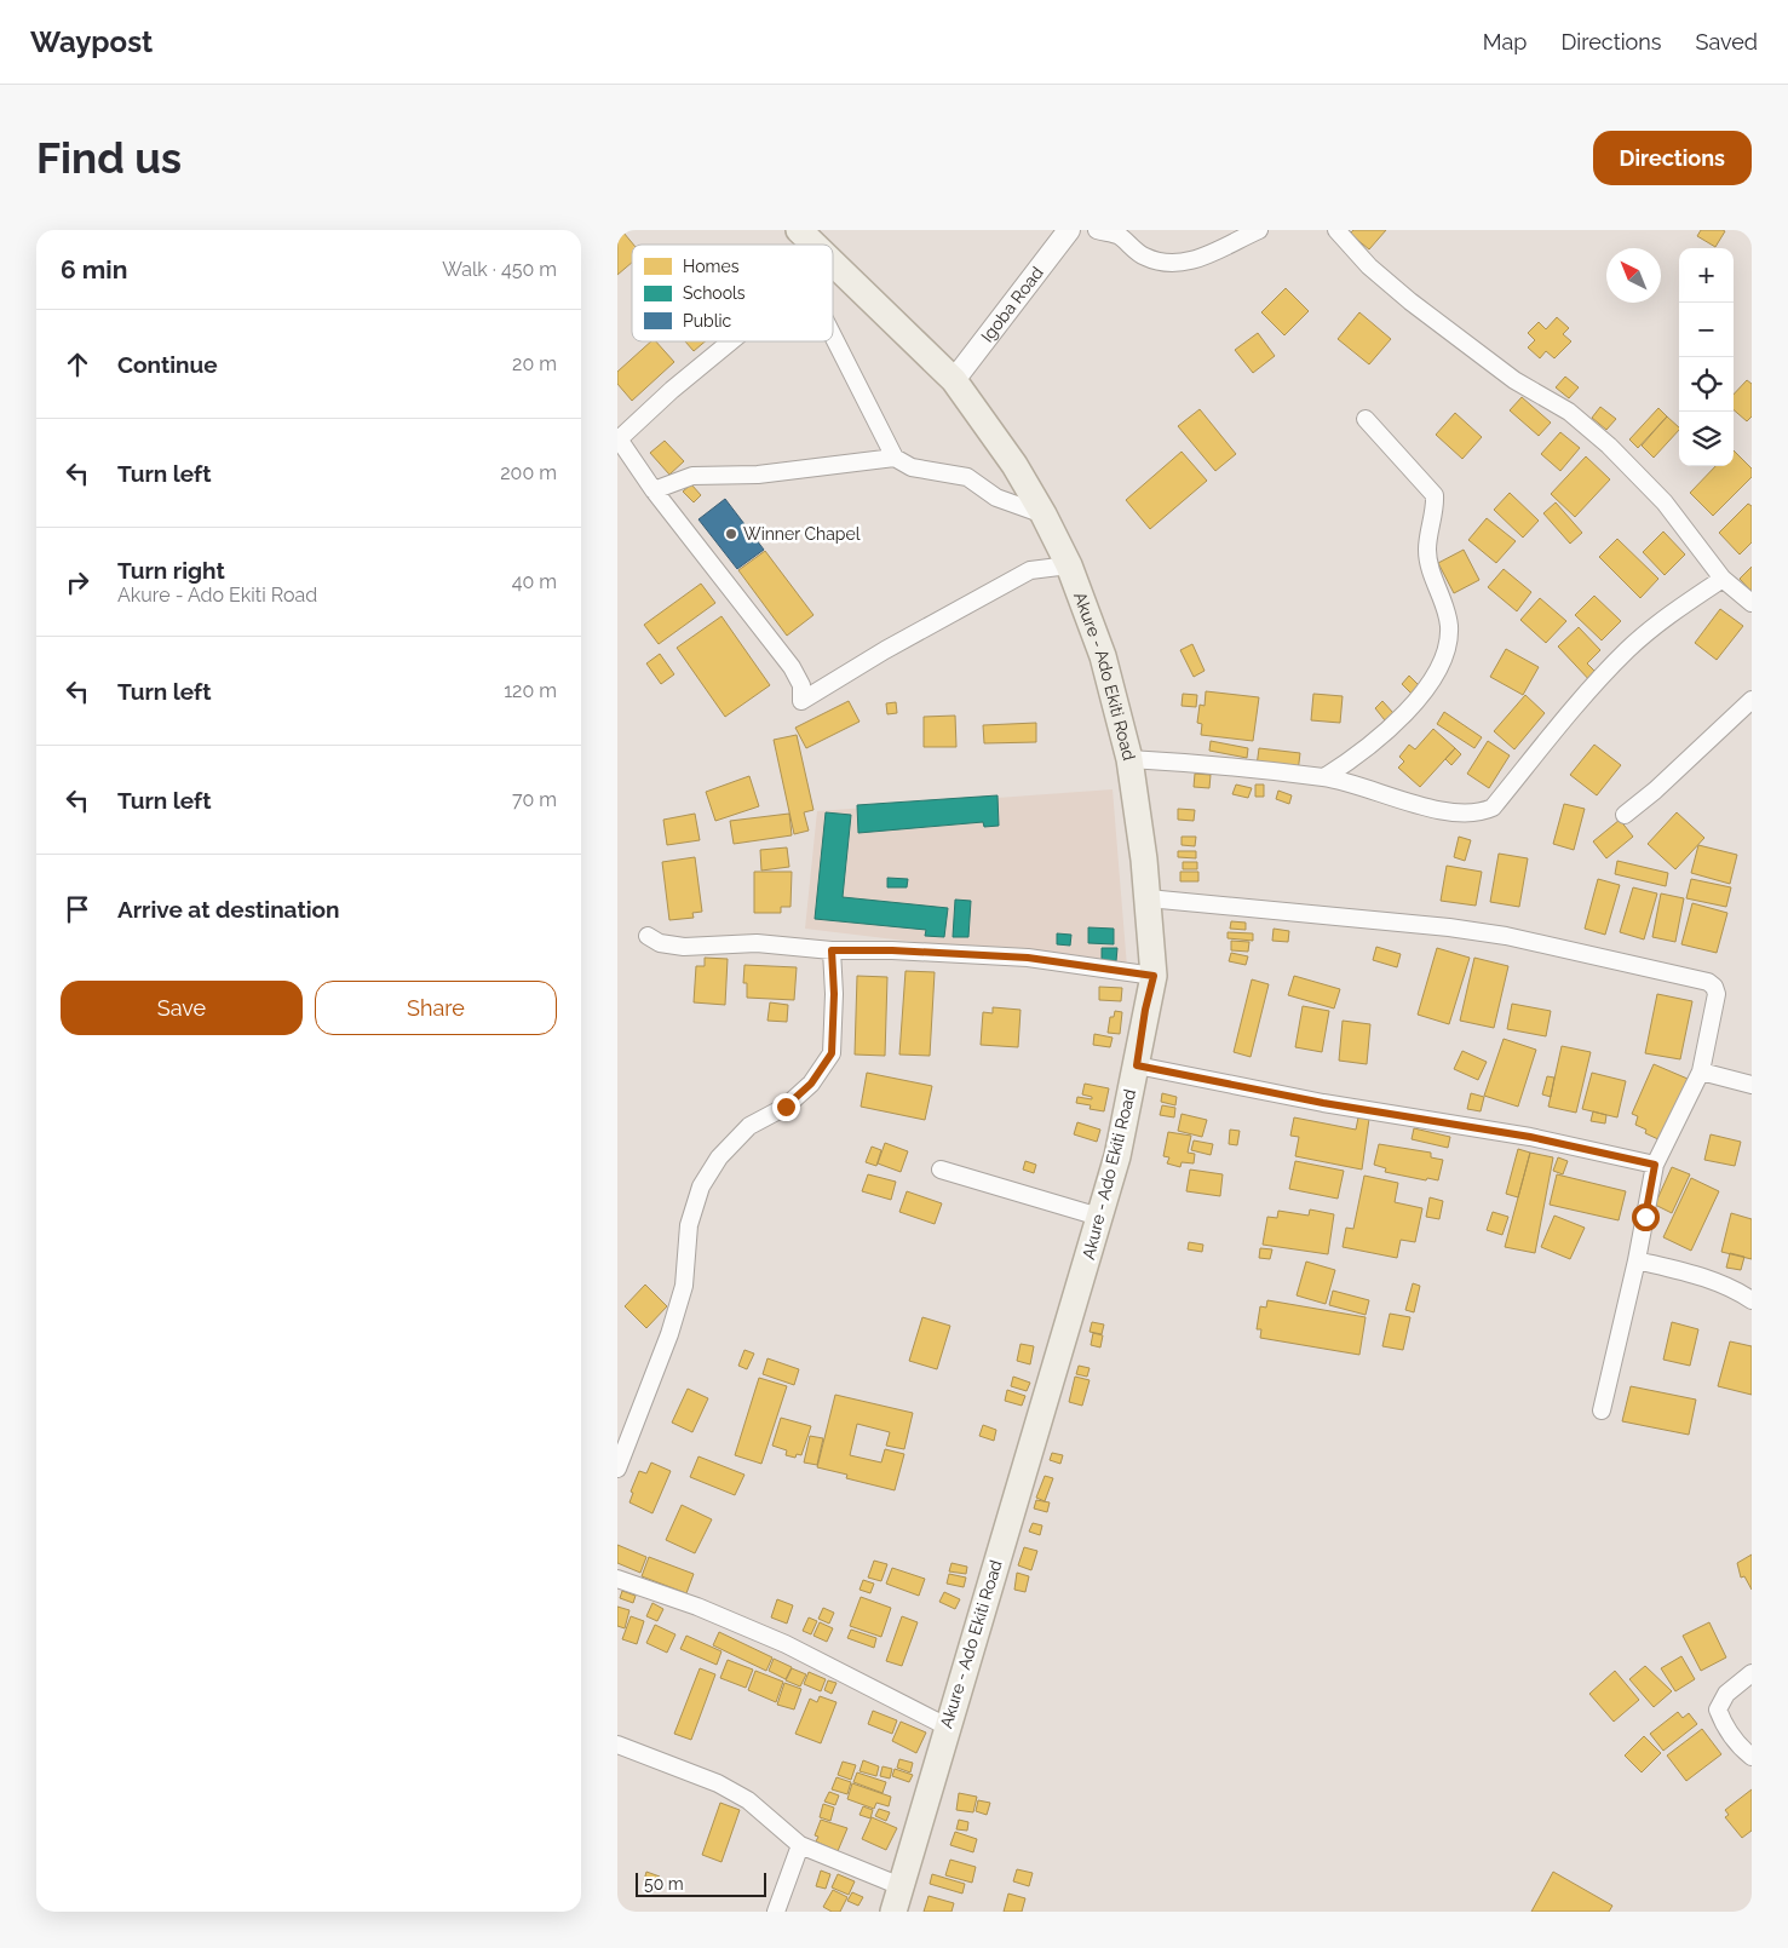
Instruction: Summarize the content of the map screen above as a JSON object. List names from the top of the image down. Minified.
{"streets":{"main road":["Akure - Ado Ekiti Road"],"street":["Igoba Road"]},"crossings":[["Igoba Road","Akure - Ado Ekiti Road"]],"places":["Winner Chapel"],"legend":["Homes","Schools","Public"],"scale_bar":"50 m","north":"top left","page":{"header":"Waypost","nav":["Map","Directions","Saved"],"buttons":["Directions",["Save","Share"]],"title":"Find us","heading":["6 min","Walk · 450 m"],"map_buttons":["+","−"],"list":[["Continue","20 m"],["Turn left","200 m"],["Turn right","Akure - Ado Ekiti Road","40 m"],["Turn left","120 m"],["Turn left","70 m"],"Arrive at destination"],"scale":"50 m"}}
